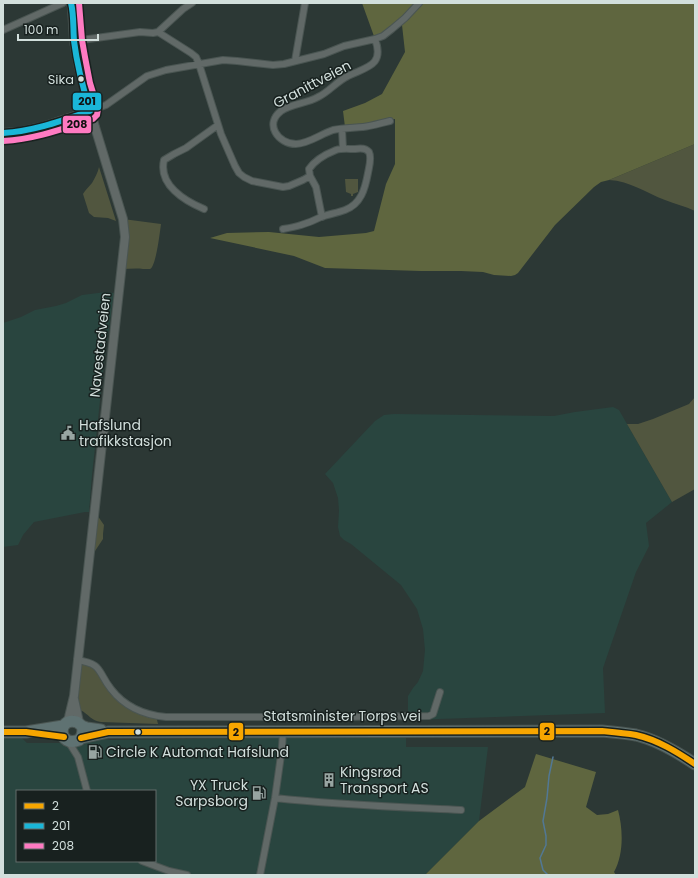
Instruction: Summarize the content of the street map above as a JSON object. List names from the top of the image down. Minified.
{"streets":{"highway":["Statsminister Torps vei"],"street":["Granittveien","Navestadveien"]},"crossings":[["Navestadveien","Statsminister Torps vei"]],"places":{"other":["Sika"],"public building":["Hafslund trafikkstasjon"],"fuel station":["Circle K Automat Hafslund","YX Truck Sarpsborg"],"building":["Kingsrød Transport AS"]},"lines":["transit line 201","transit line 208","transit line 2"],"legend":["2","201","208"],"scale_bar":"100 m"}
